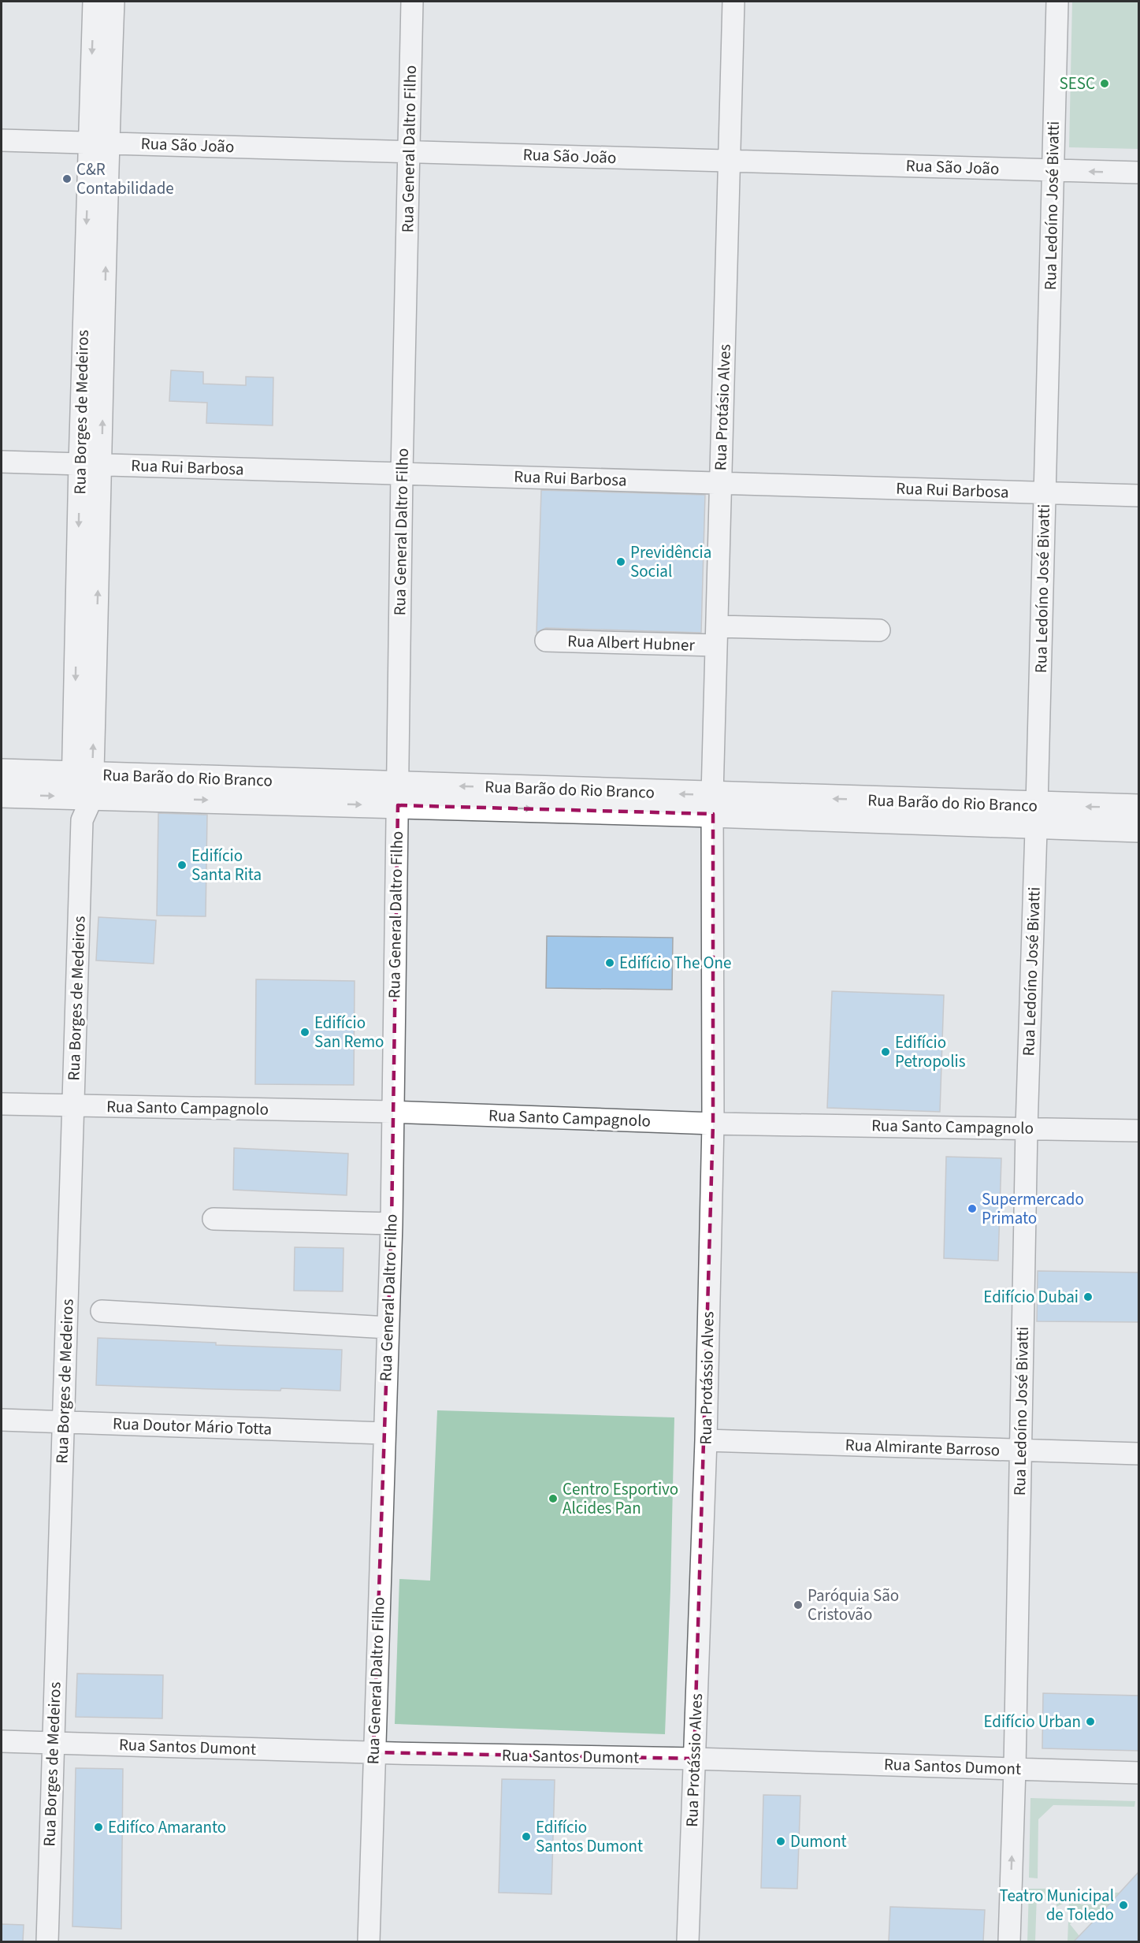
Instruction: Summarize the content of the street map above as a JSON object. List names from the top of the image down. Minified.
{"streets":{"main road":["Rua Barão do Rio Branco"],"street":["Rua São João","Rua General Daltro Filho","Rua Ledoíno José Bivatti","Rua Protásio Alves","Rua Borges de Medeiros","Rua Rui Barbosa","Rua Albert Hubner","Rua Santo Campagnolo","Rua Protássio Alves","Rua Doutor Mário Totta","Rua Almirante Barroso","Rua Santos Dumont"]},"crossings":[["Rua São João","Rua General Daltro Filho"],["Rua São João","Rua Ledoíno José Bivatti"],["Rua São João","Rua Protásio Alves"],["Rua São João","Rua Borges de Medeiros"],["Rua General Daltro Filho","Rua Rui Barbosa"],["Rua General Daltro Filho","Rua Barão do Rio Branco"],["Rua General Daltro Filho","Rua Santo Campagnolo"],["Rua General Daltro Filho","Rua Doutor Mário Totta"],["Rua General Daltro Filho","Rua Santos Dumont"],["Rua Ledoíno José Bivatti","Rua Rui Barbosa"],["Rua Ledoíno José Bivatti","Rua Barão do Rio Branco"],["Rua Ledoíno José Bivatti","Rua Santo Campagnolo"],["Rua Ledoíno José Bivatti","Rua Almirante Barroso"],["Rua Ledoíno José Bivatti","Rua Santos Dumont"],["Rua Protásio Alves","Rua Rui Barbosa"],["Rua Protásio Alves","Rua Albert Hubner"],["Rua Protásio Alves","Rua Barão do Rio Branco"],["Rua Protásio Alves","Rua Protássio Alves"],["Rua Borges de Medeiros","Rua Rui Barbosa"],["Rua Borges de Medeiros","Rua Barão do Rio Branco"],["Rua Borges de Medeiros","Rua Santo Campagnolo"],["Rua Borges de Medeiros","Rua Doutor Mário Totta"],["Rua Borges de Medeiros","Rua Santos Dumont"],["Rua Barão do Rio Branco","Rua Protássio Alves"],["Rua Santo Campagnolo","Rua Protássio Alves"],["Rua Protássio Alves","Rua Almirante Barroso"],["Rua Protássio Alves","Rua Santos Dumont"]],"places":["SESC","C&R Contabilidade","Previdência Social","Edifício Santa Rita","Edifício The One","Edifício San Remo","Edifício Petropolis","Supermercado Primato","Edifício Dubai","Centro Esportivo Alcides Pan","Paróquia São Cristovão","Edifício Urban","Edifíco Amaranto","Edifício Santos Dumont","Dumont","Teatro Municipal de Toledo"]}
